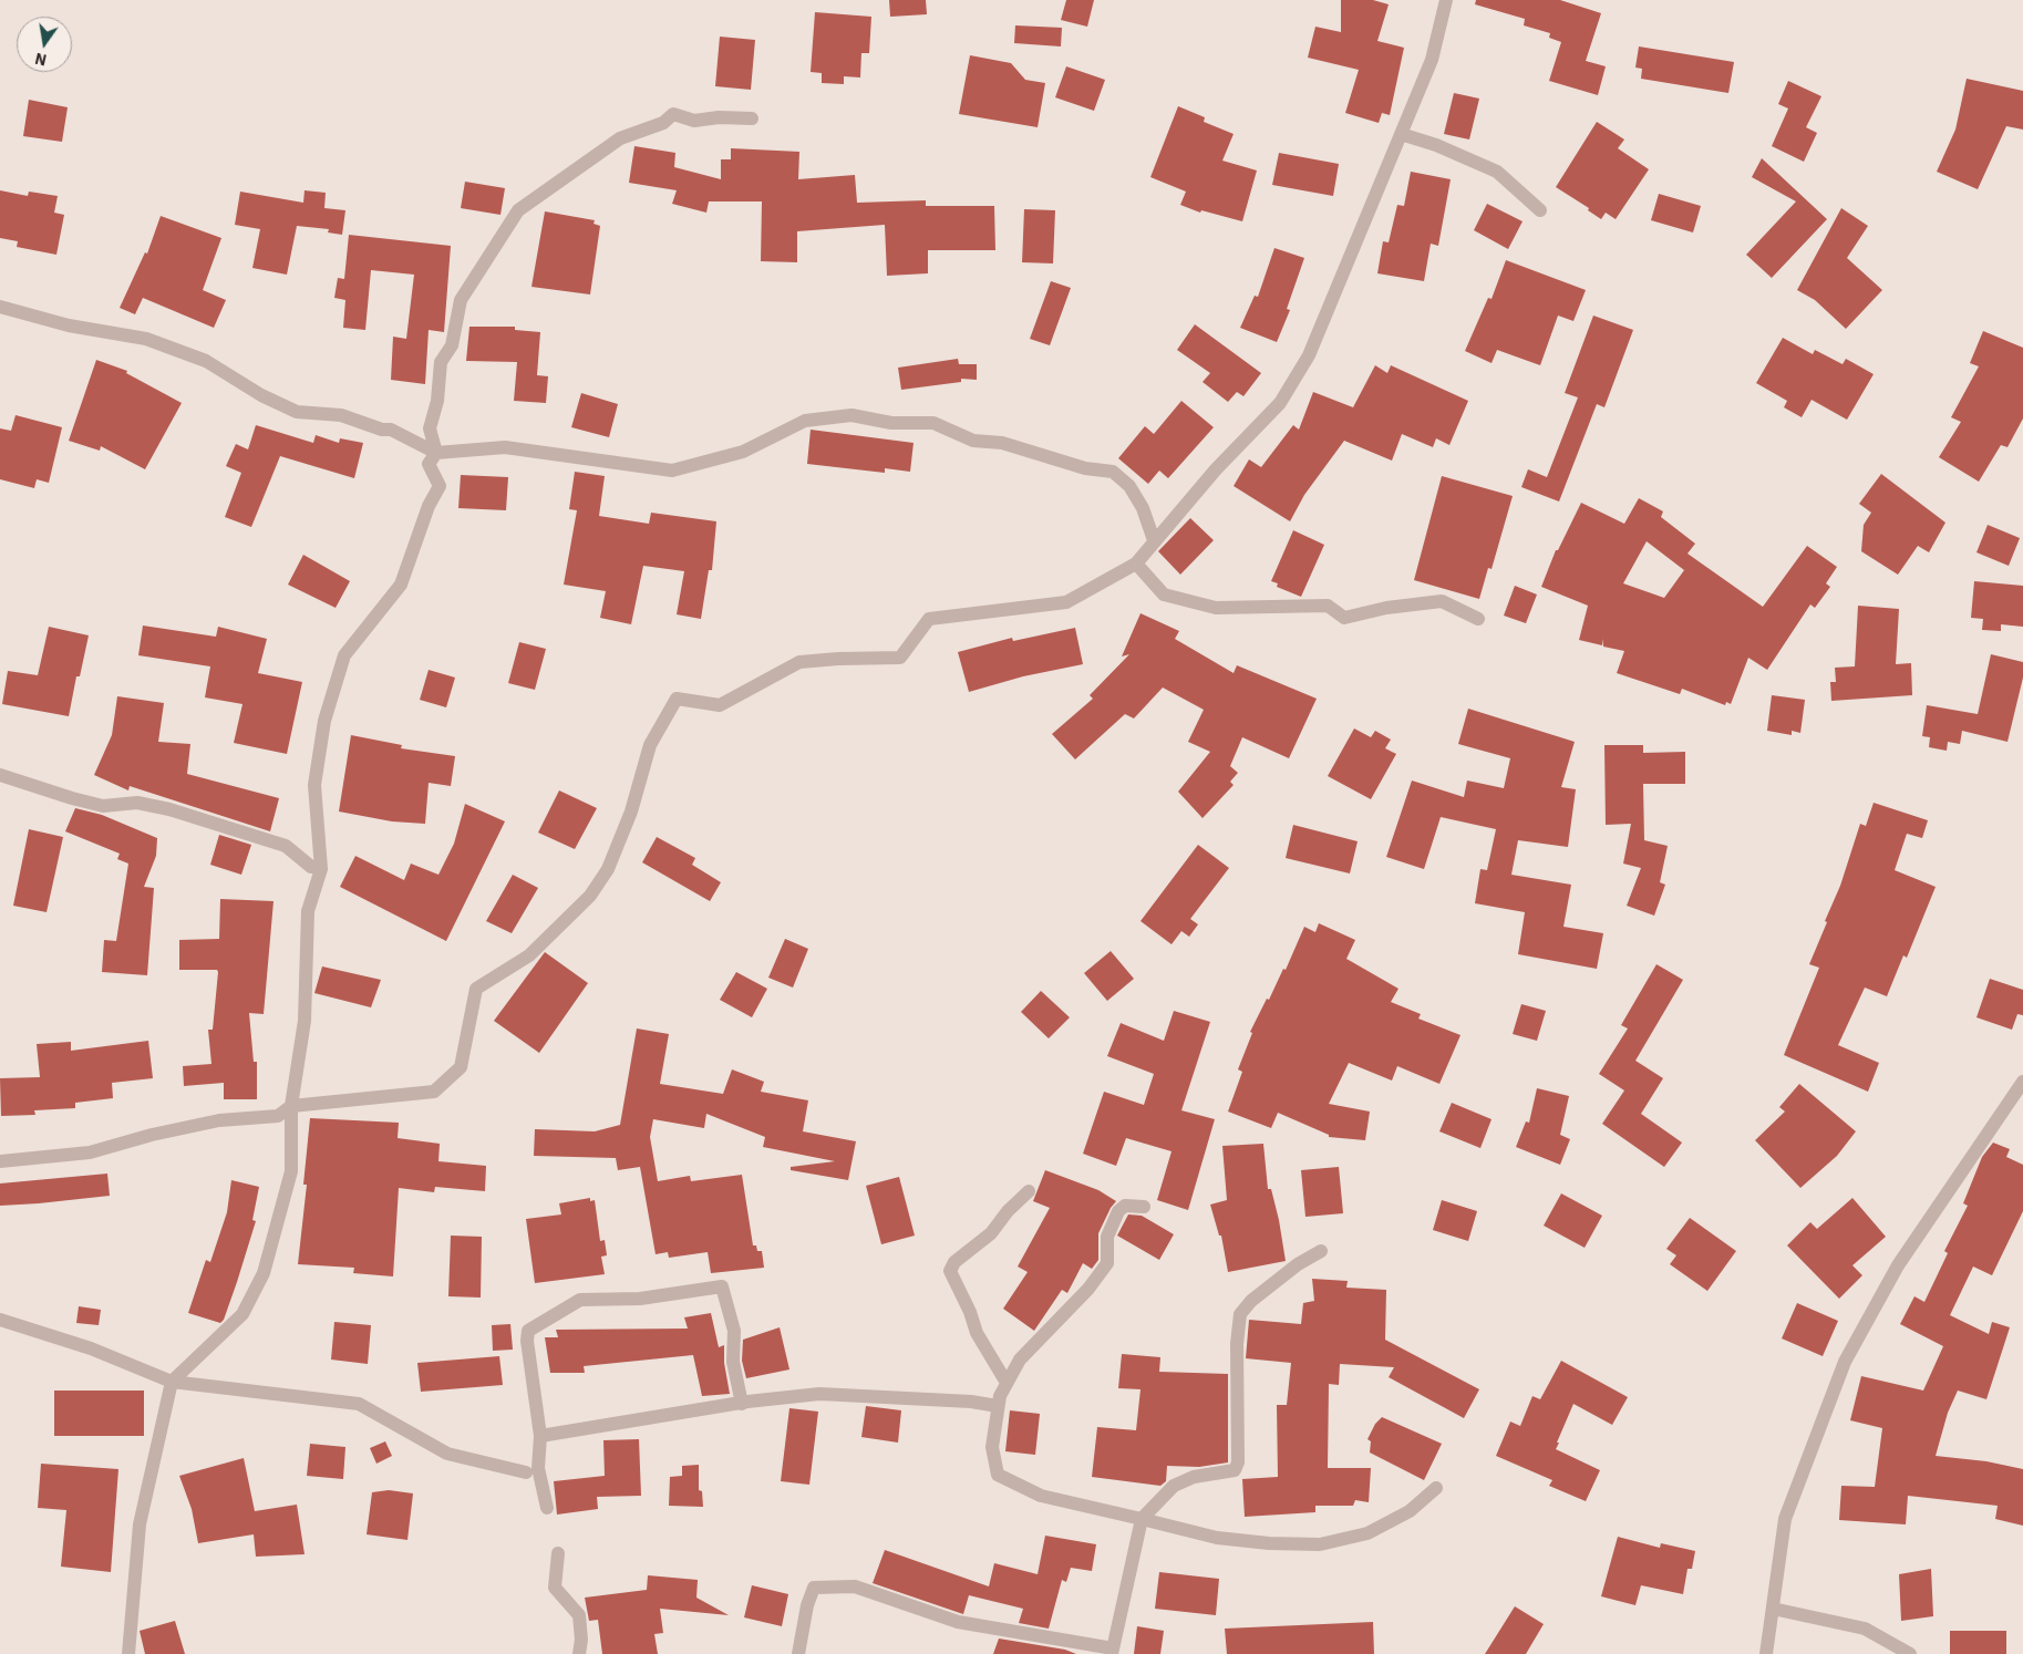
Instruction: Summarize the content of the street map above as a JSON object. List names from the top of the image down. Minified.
{"north":"bottom"}
